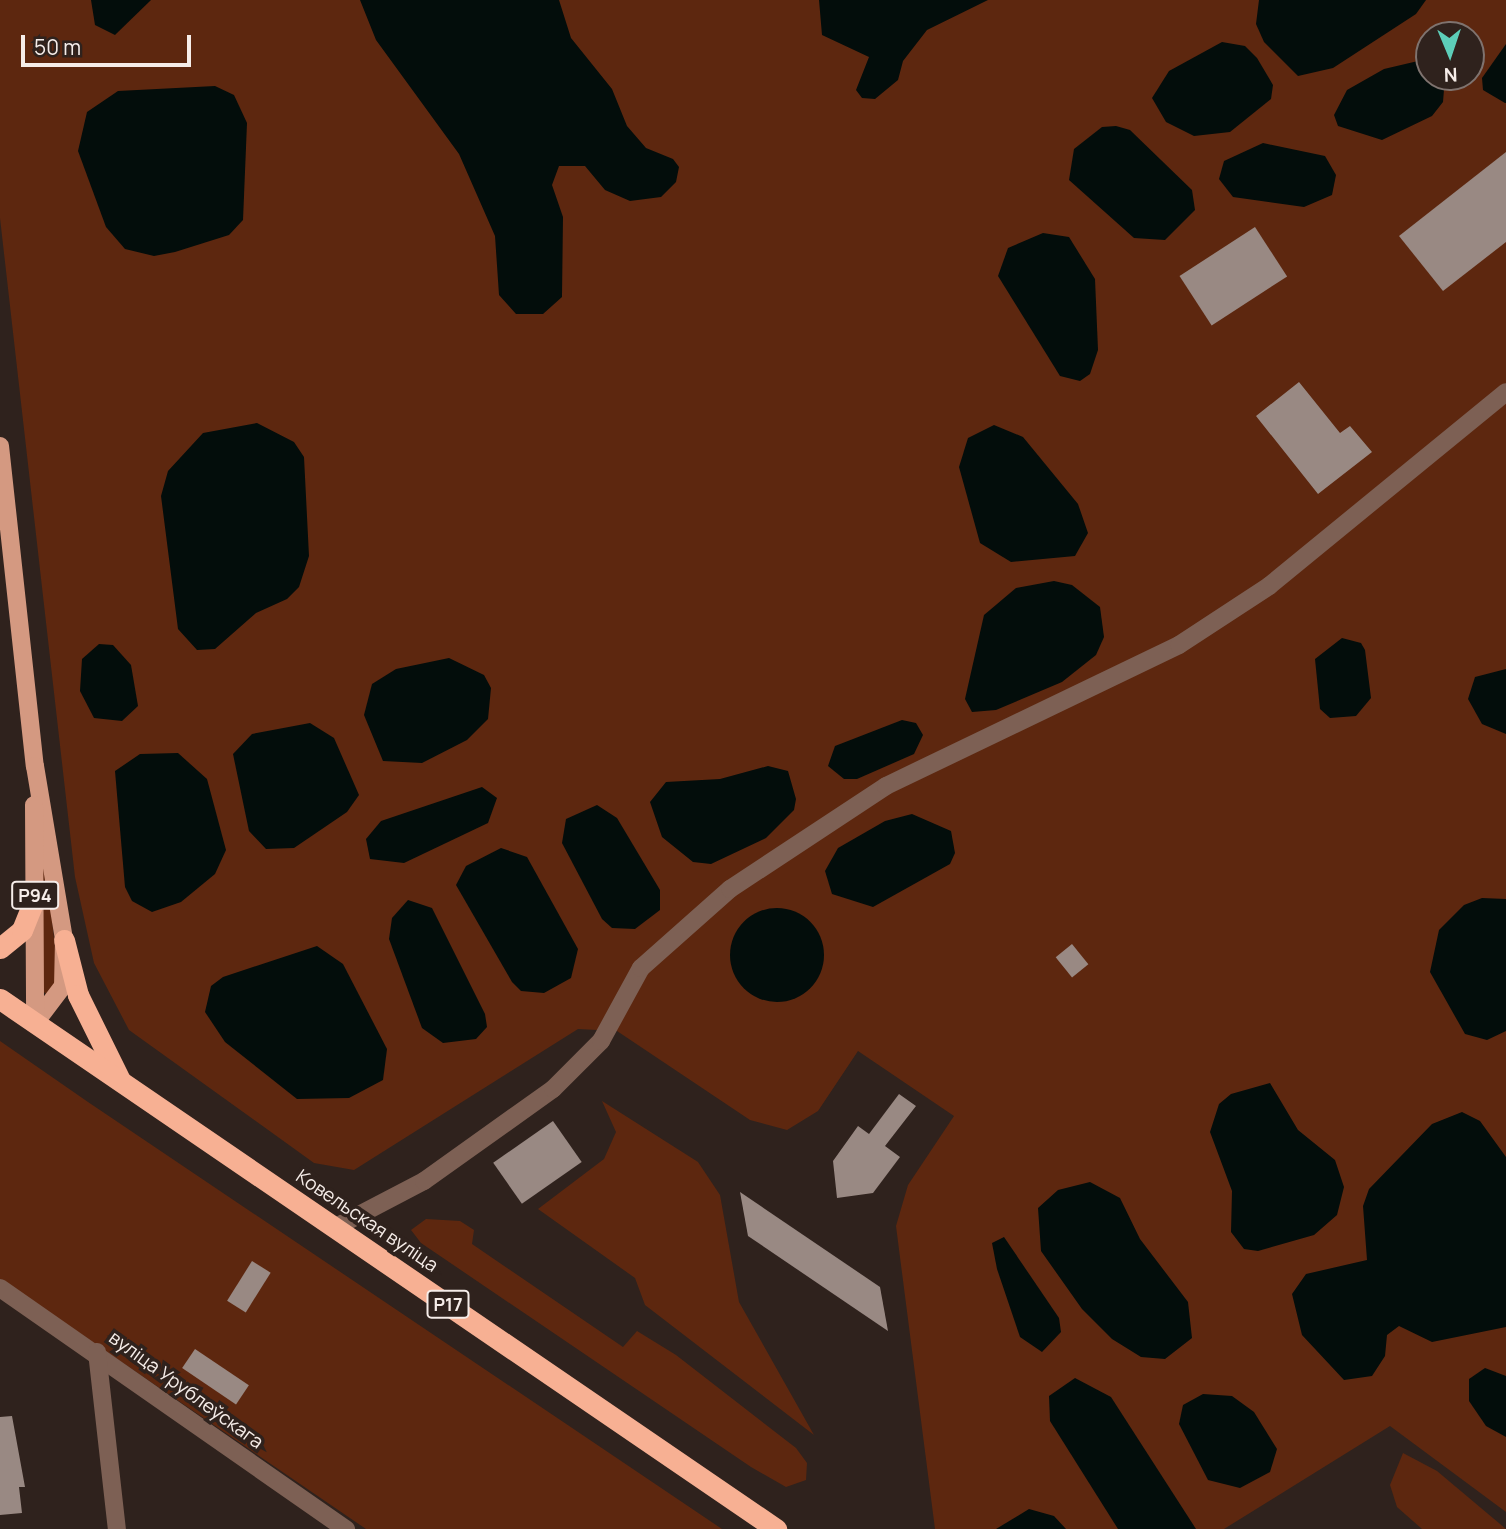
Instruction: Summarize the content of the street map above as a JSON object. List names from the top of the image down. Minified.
{"streets":{"highway":["Р94","Ковельская вуліца","Р17"],"street":["вуліца Урублеўскага"]},"crossings":[["Р94","Ковельская вуліца"]],"scale_bar":"50 m","north":"bottom"}
